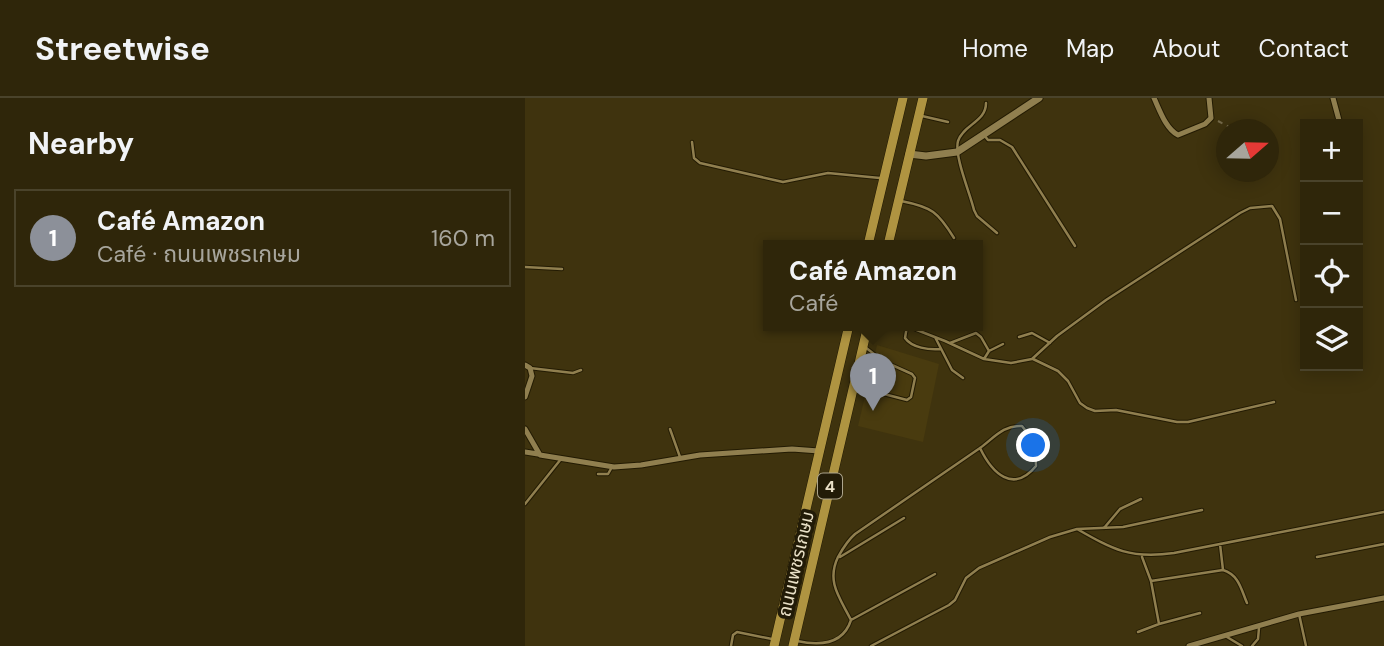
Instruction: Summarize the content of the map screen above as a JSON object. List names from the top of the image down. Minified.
{"streets":{"main road":["4","ถนนเพชรเกษม"]},"north":"right","page":{"header":"Streetwise","nav":["Home","Map","About","Contact"],"heading":"Nearby","map_buttons":["+","−"],"list":[{"mark":"1","name":"Café Amazon","note":"Café · ถนนเพชรเกษม","value":"160 m"}],"popup":["Café Amazon","Café"],"pins":"1"}}
